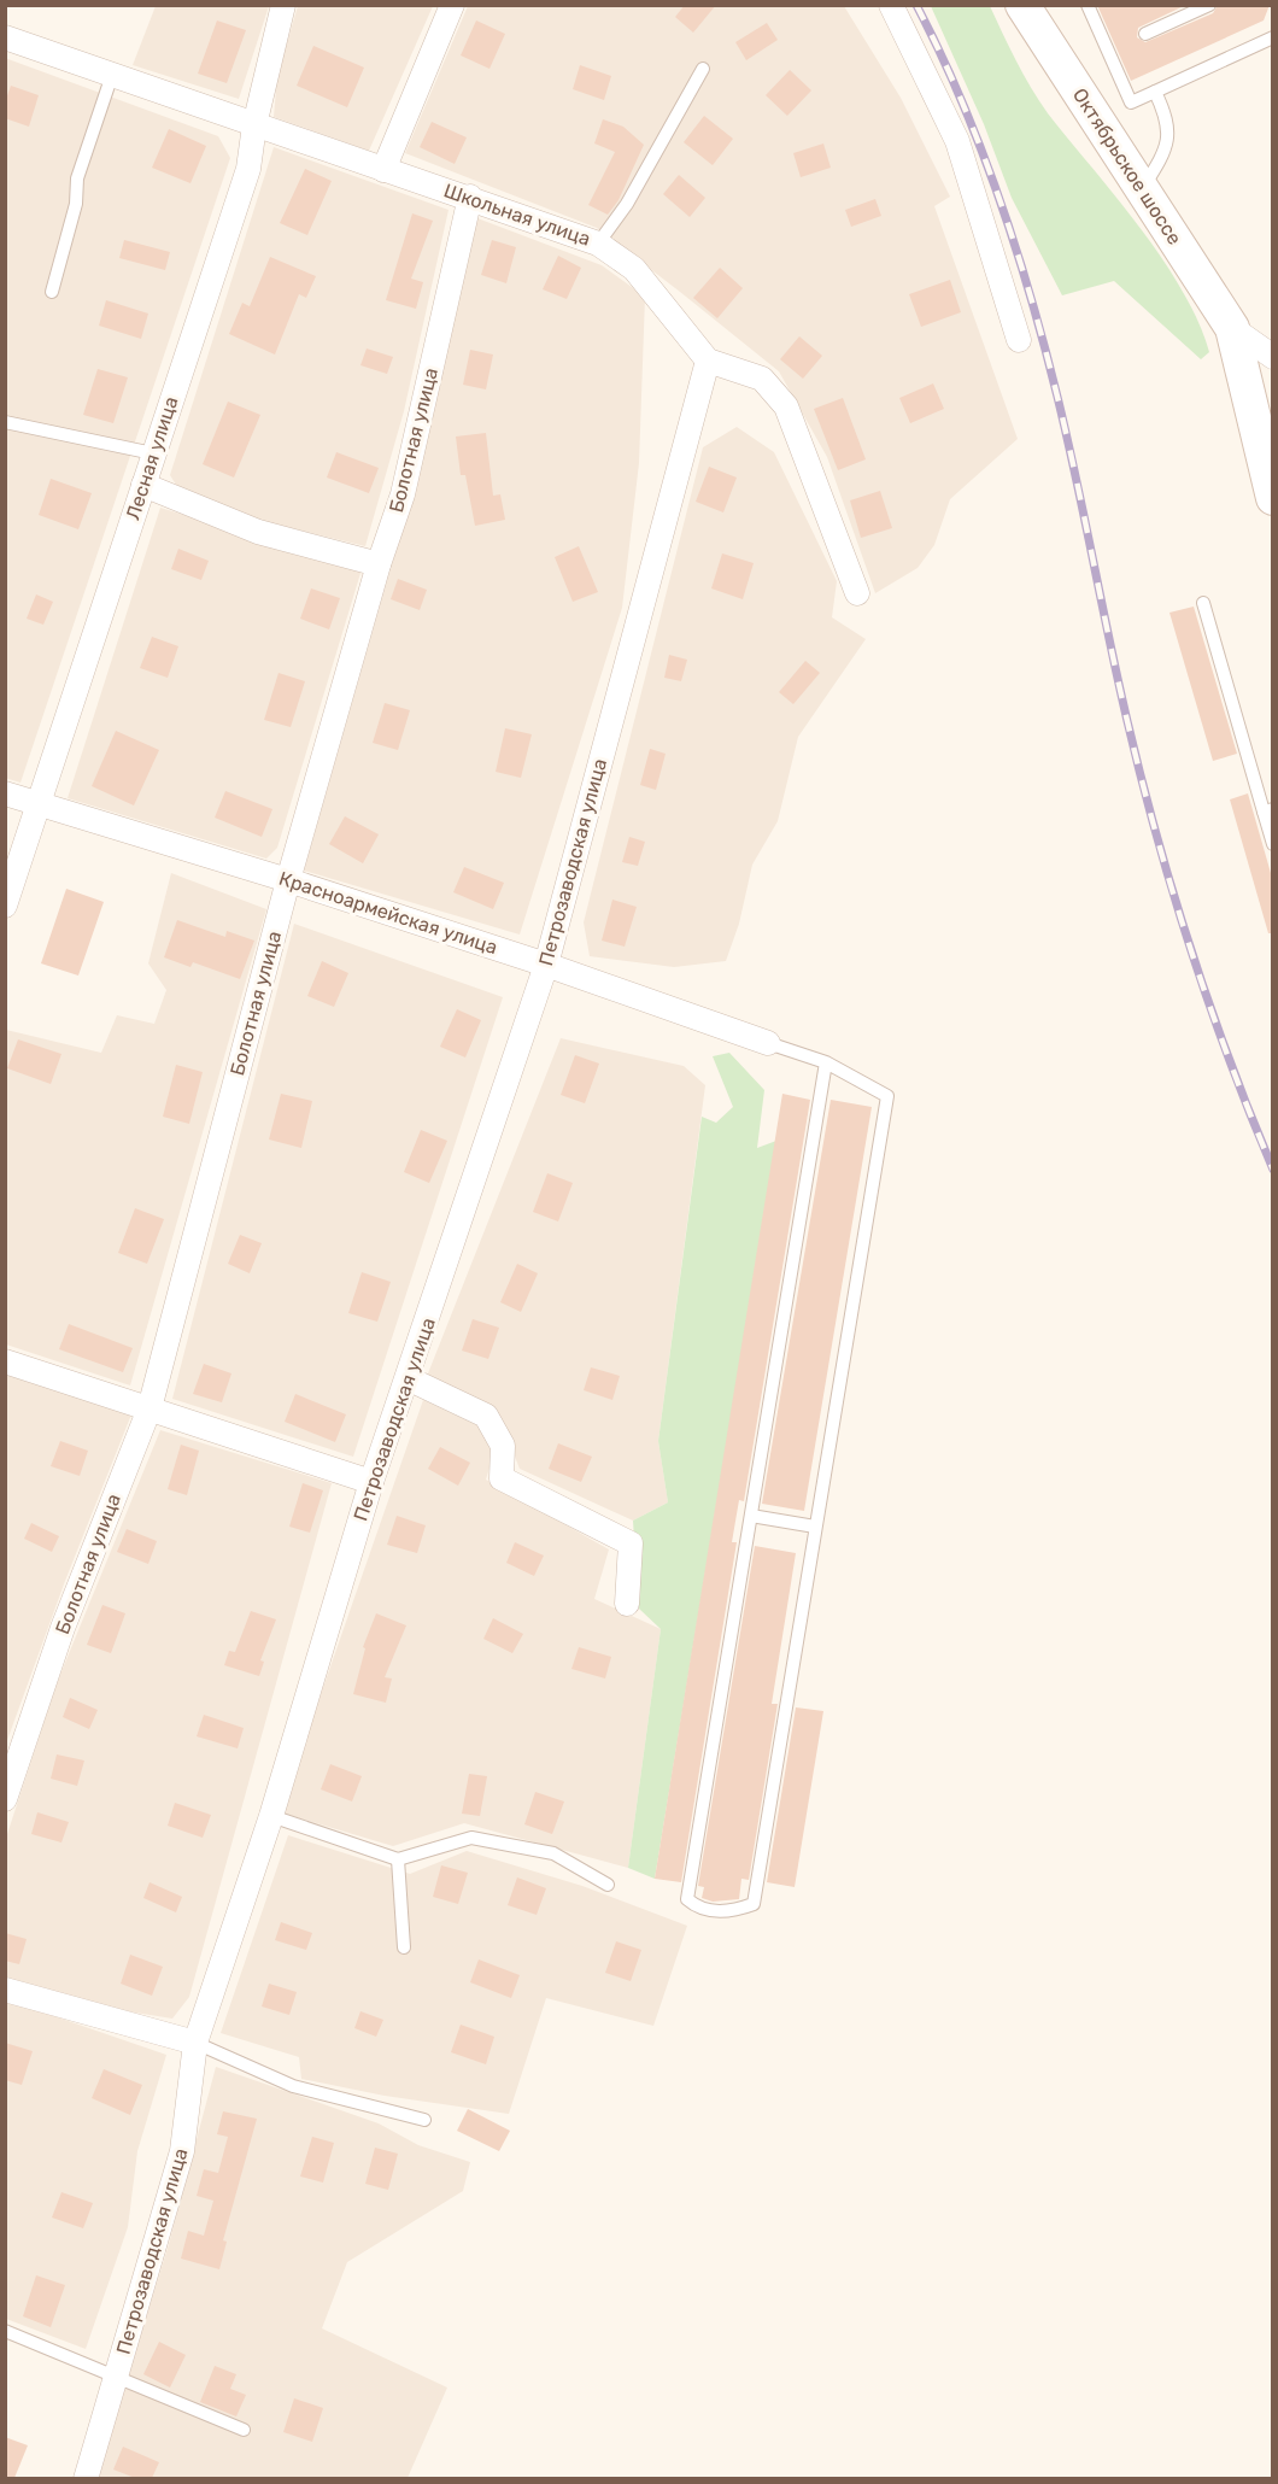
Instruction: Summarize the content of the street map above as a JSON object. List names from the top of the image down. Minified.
{"streets":{"main road":["Октябрьское шоссе"],"street":["Школьная улица","Болотная улица","Лесная улица","Петрозаводская улица","Красноармейская улица"]},"crossings":[["Школьная улица","Болотная улица"],["Школьная улица","Лесная улица"],["Школьная улица","Петрозаводская улица"],["Болотная улица","Красноармейская улица"],["Лесная улица","Красноармейская улица"],["Петрозаводская улица","Красноармейская улица"]]}
